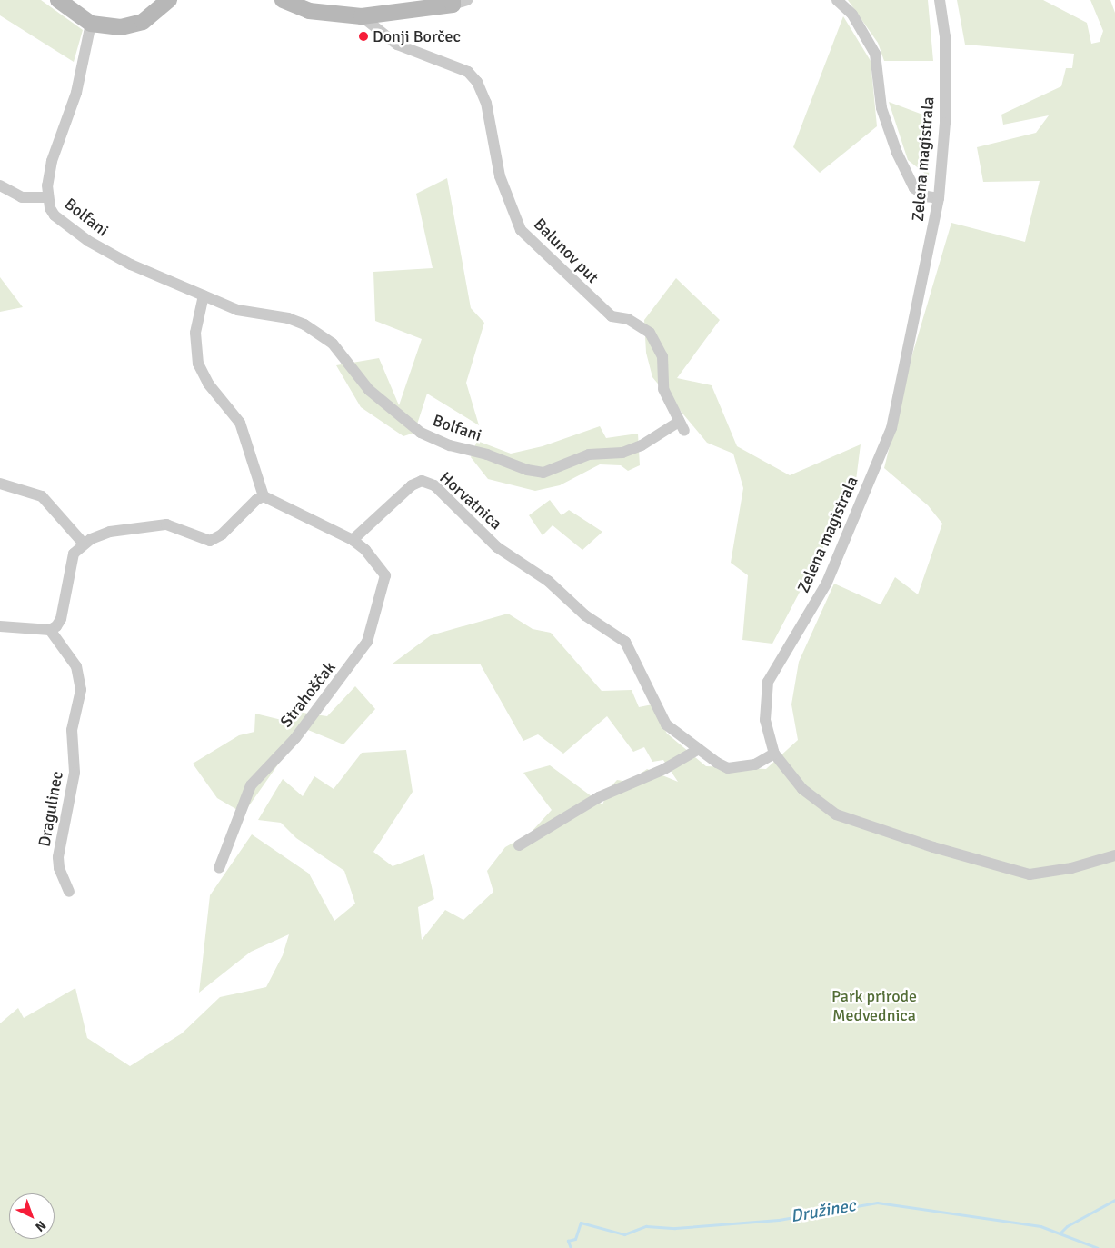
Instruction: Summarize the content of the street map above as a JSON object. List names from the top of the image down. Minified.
{"streets":{"street":["Zelena magistrala","Bolfani","Balunov put","Horvatnica","Strahoščak","Dragulinec"]},"crossings":[["Zelena magistrala","Horvatnica"],["Bolfani","Balunov put"],["Horvatnica","Strahoščak"]],"water":["Družinec"],"parks":["Park prirode Medvednica"],"places":["Donji Borčec"],"north":"bottom right"}
